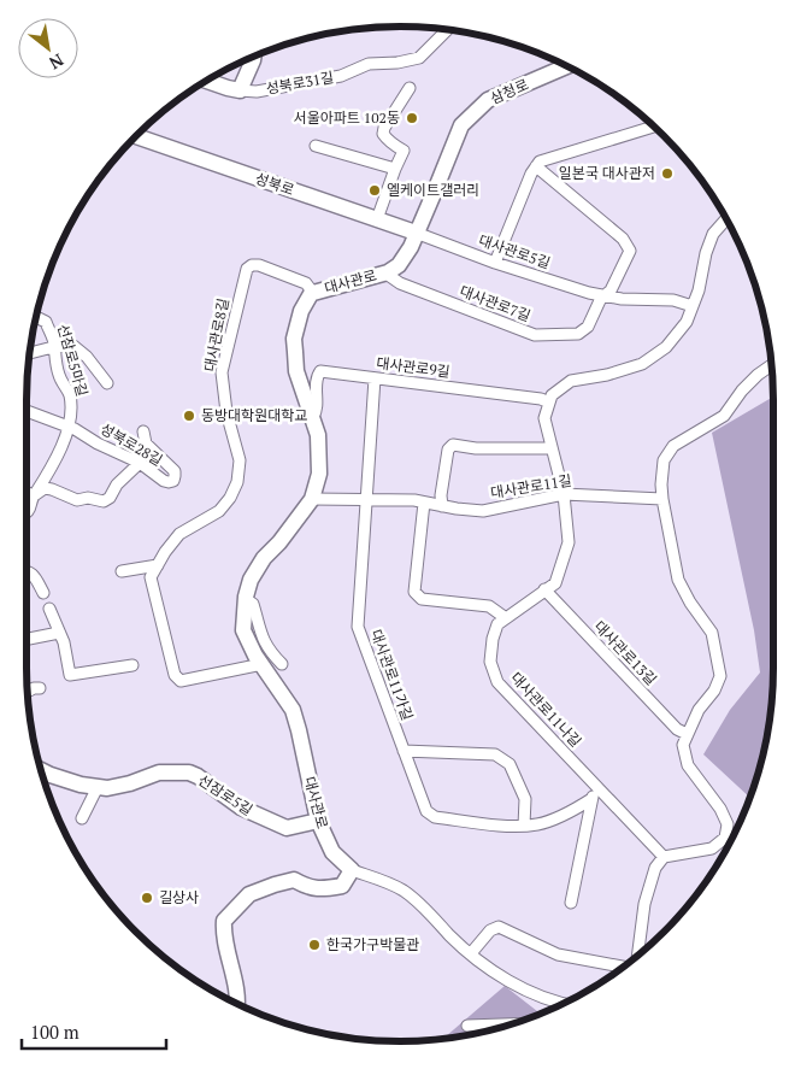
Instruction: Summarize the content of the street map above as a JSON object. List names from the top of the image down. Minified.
{"streets":{"main road":["성북로31길","삼청로","성북로","대사관로","선잠로5길"],"street":["대사관로5길","대사관로7길","대사관로8길","선잠로5마길","대사관로9길","성북로28길","대사관로11길","대사관로13길","대사관로11가길","대사관로11나길"]},"crossings":[["삼청로","성북로"],["삼청로","대사관로5길"],["삼청로","대사관로"],["성북로","대사관로5길"],["성북로","대사관로"],["대사관로5길","대사관로"],["대사관로5길","대사관로7길"],["대사관로","대사관로7길"],["대사관로","대사관로8길"],["대사관로","대사관로9길"],["대사관로","대사관로11길"],["대사관로","선잠로5길"],["선잠로5마길","성북로28길"],["대사관로9길","대사관로11나길"],["대사관로11길","대사관로11가길"],["대사관로11길","대사관로11나길"],["대사관로13길","대사관로11나길"]],"places":["서울아파트 102동","일본국 대사관저","엘케이트갤러리","동방대학원대학교","길상사","한국가구박물관"],"scale_bar":"100 m","north":"bottom right"}
